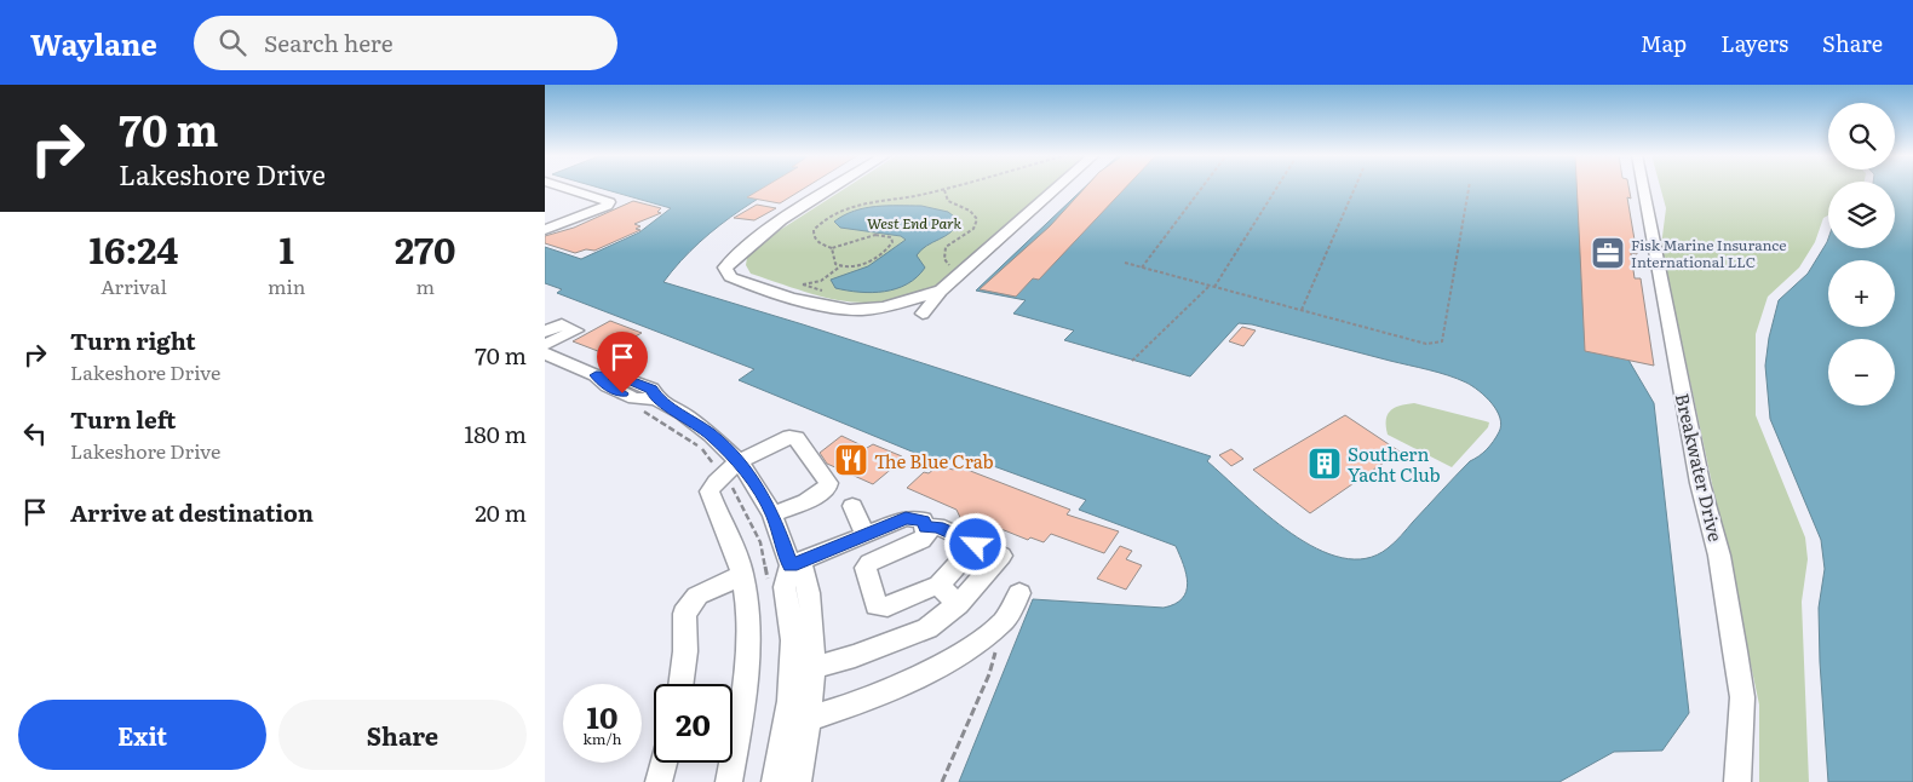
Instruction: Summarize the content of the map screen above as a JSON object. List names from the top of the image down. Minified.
{"streets":{"street":["Breakwater Drive"]},"parks":["West End Park"],"places":{"office":["Fisk Marine Insurance International LLC"],"restaurant":["The Blue Crab"],"building":["Southern Yacht Club"]},"page":{"header":"Waylane","search":"Search here","nav":["Map","Layers","Share"],"turn":["70 m","Lakeshore Drive"],"map_buttons":["+","−"],"eta":["16:24","Arrival","1","min","270","m"],"list":[{"name":"Turn right","note":"Lakeshore Drive","value":"70 m"},{"name":"Turn left","note":"Lakeshore Drive","value":"180 m"},{"name":"Arrive at destination","value":"20 m"}],"speed":"10 km/h","limit":"20","buttons":["Exit","Share"]}}
